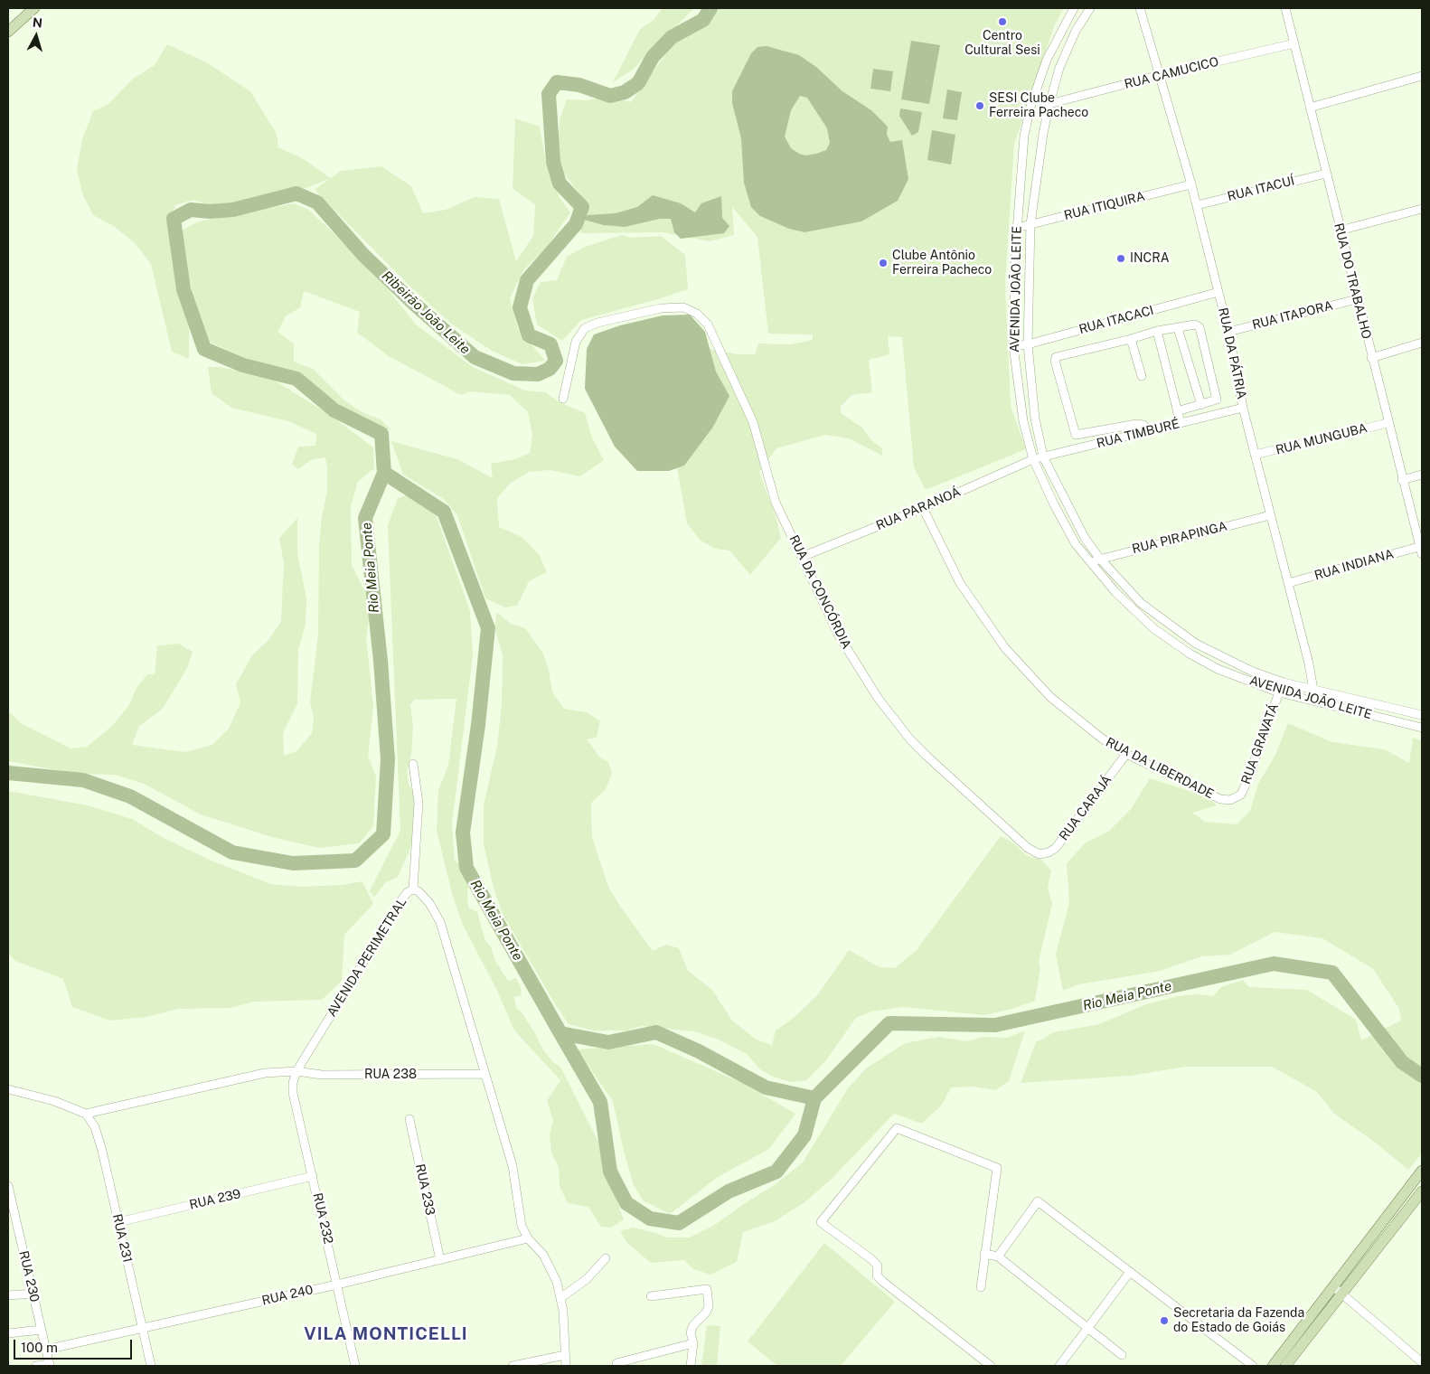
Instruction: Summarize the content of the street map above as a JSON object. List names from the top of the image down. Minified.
{"streets":{"street":["RUA CAMUCICO","RUA ITACUÍ","RUA ITIQUIRA","RUA DO TRABALHO","AVENIDA JOÃO LEITE","RUA ITAPORA","RUA ITACACI","RUA DA PÁTRIA","RUA TIMBURÉ","RUA MUNGUBA","RUA PARANOÁ","RUA PIRAPINGA","RUA INDIANA","RUA DA CONCÓRDIA","RUA GRAVATÁ","RUA DA LIBERDADE","RUA CARAJÁ","AVENIDA PERIMETRAL","RUA 238","RUA 233","RUA 239","RUA 232","RUA 231","RUA 230","RUA 240"]},"crossings":[["RUA CAMUCICO","RUA DO TRABALHO"],["RUA CAMUCICO","AVENIDA JOÃO LEITE"],["RUA CAMUCICO","RUA DA PÁTRIA"],["RUA ITACUÍ","RUA DO TRABALHO"],["RUA ITACUÍ","RUA DA PÁTRIA"],["RUA ITIQUIRA","AVENIDA JOÃO LEITE"],["RUA ITIQUIRA","RUA DA PÁTRIA"],["RUA DO TRABALHO","RUA ITAPORA"],["RUA DO TRABALHO","RUA MUNGUBA"],["RUA DO TRABALHO","RUA INDIANA"],["AVENIDA JOÃO LEITE","RUA ITACACI"],["AVENIDA JOÃO LEITE","RUA DA PÁTRIA"],["AVENIDA JOÃO LEITE","RUA TIMBURÉ"],["AVENIDA JOÃO LEITE","RUA PARANOÁ"],["AVENIDA JOÃO LEITE","RUA PIRAPINGA"],["AVENIDA JOÃO LEITE","RUA GRAVATÁ"],["RUA ITAPORA","RUA DA PÁTRIA"],["RUA ITACACI","RUA DA PÁTRIA"],["RUA DA PÁTRIA","RUA TIMBURÉ"],["RUA DA PÁTRIA","RUA MUNGUBA"],["RUA DA PÁTRIA","RUA PIRAPINGA"],["RUA DA PÁTRIA","RUA INDIANA"],["RUA TIMBURÉ","RUA PARANOÁ"],["RUA PARANOÁ","RUA DA CONCÓRDIA"],["RUA PARANOÁ","RUA DA LIBERDADE"],["RUA DA CONCÓRDIA","RUA CARAJÁ"],["RUA GRAVATÁ","RUA DA LIBERDADE"],["RUA DA LIBERDADE","RUA CARAJÁ"],["AVENIDA PERIMETRAL","RUA 238"],["AVENIDA PERIMETRAL","RUA 232"],["AVENIDA PERIMETRAL","RUA 240"],["RUA 238","RUA 232"],["RUA 233","RUA 240"],["RUA 239","RUA 232"],["RUA 239","RUA 231"],["RUA 232","RUA 240"],["RUA 231","RUA 240"],["RUA 230","RUA 240"]],"districts":["VILA MONTICELLI"],"water":["Ribeirão João Leite","Rio Meia Ponte"],"places":["Centro Cultural Sesi","SESI Clube Ferreira Pacheco","INCRA","Clube Antônio Ferreira Pacheco","Secretaria da Fazenda do Estado de Goiás"],"scale_bar":"100 m","north":"top"}
